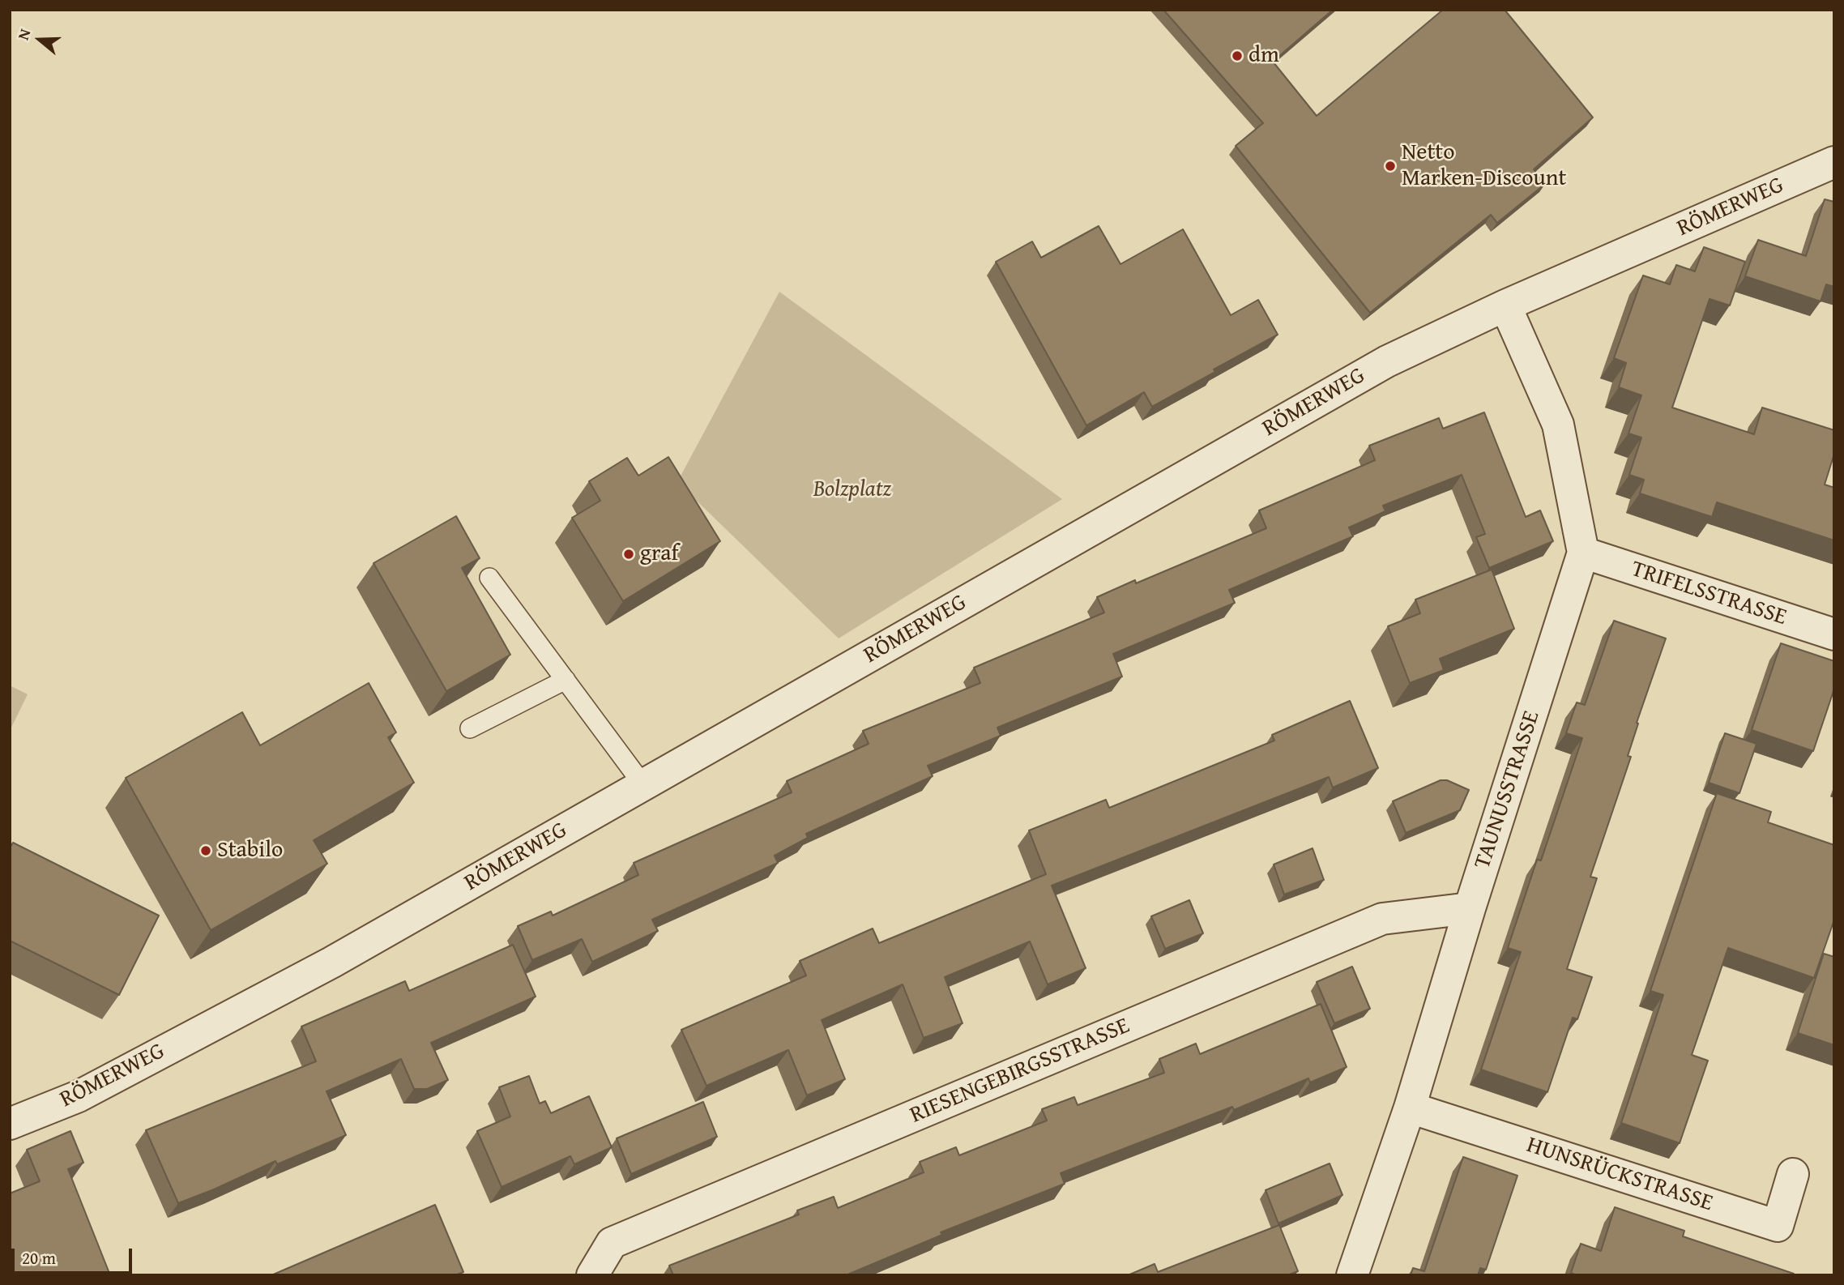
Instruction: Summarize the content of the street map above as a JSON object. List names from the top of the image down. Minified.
{"streets":{"street":["RÖMERWEG","TRIFELSSTRASSE","TAUNUSSTRASSE","RIESENGEBIRGSSTRASSE","HUNSRÜCKSTRASSE"]},"crossings":[["RÖMERWEG","TAUNUSSTRASSE"],["TRIFELSSTRASSE","TAUNUSSTRASSE"],["TAUNUSSTRASSE","RIESENGEBIRGSSTRASSE"],["TAUNUSSTRASSE","HUNSRÜCKSTRASSE"]],"parks":["Bolzplatz"],"places":["dm","Netto Marken-Discount","graf","Stabilo"],"scale_bar":"20 m","north":"left"}
